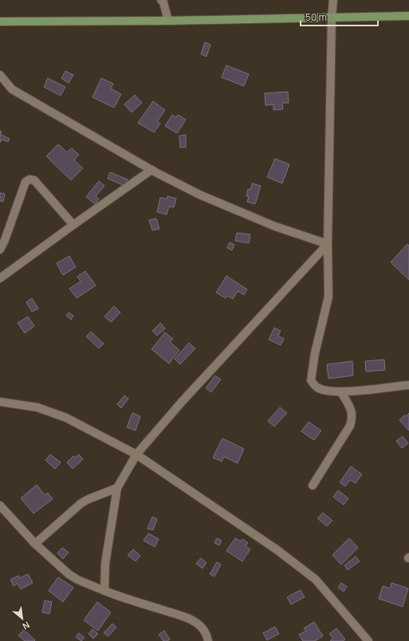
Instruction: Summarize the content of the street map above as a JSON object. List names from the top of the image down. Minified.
{"scale_bar":"50 m","north":"bottom right"}
